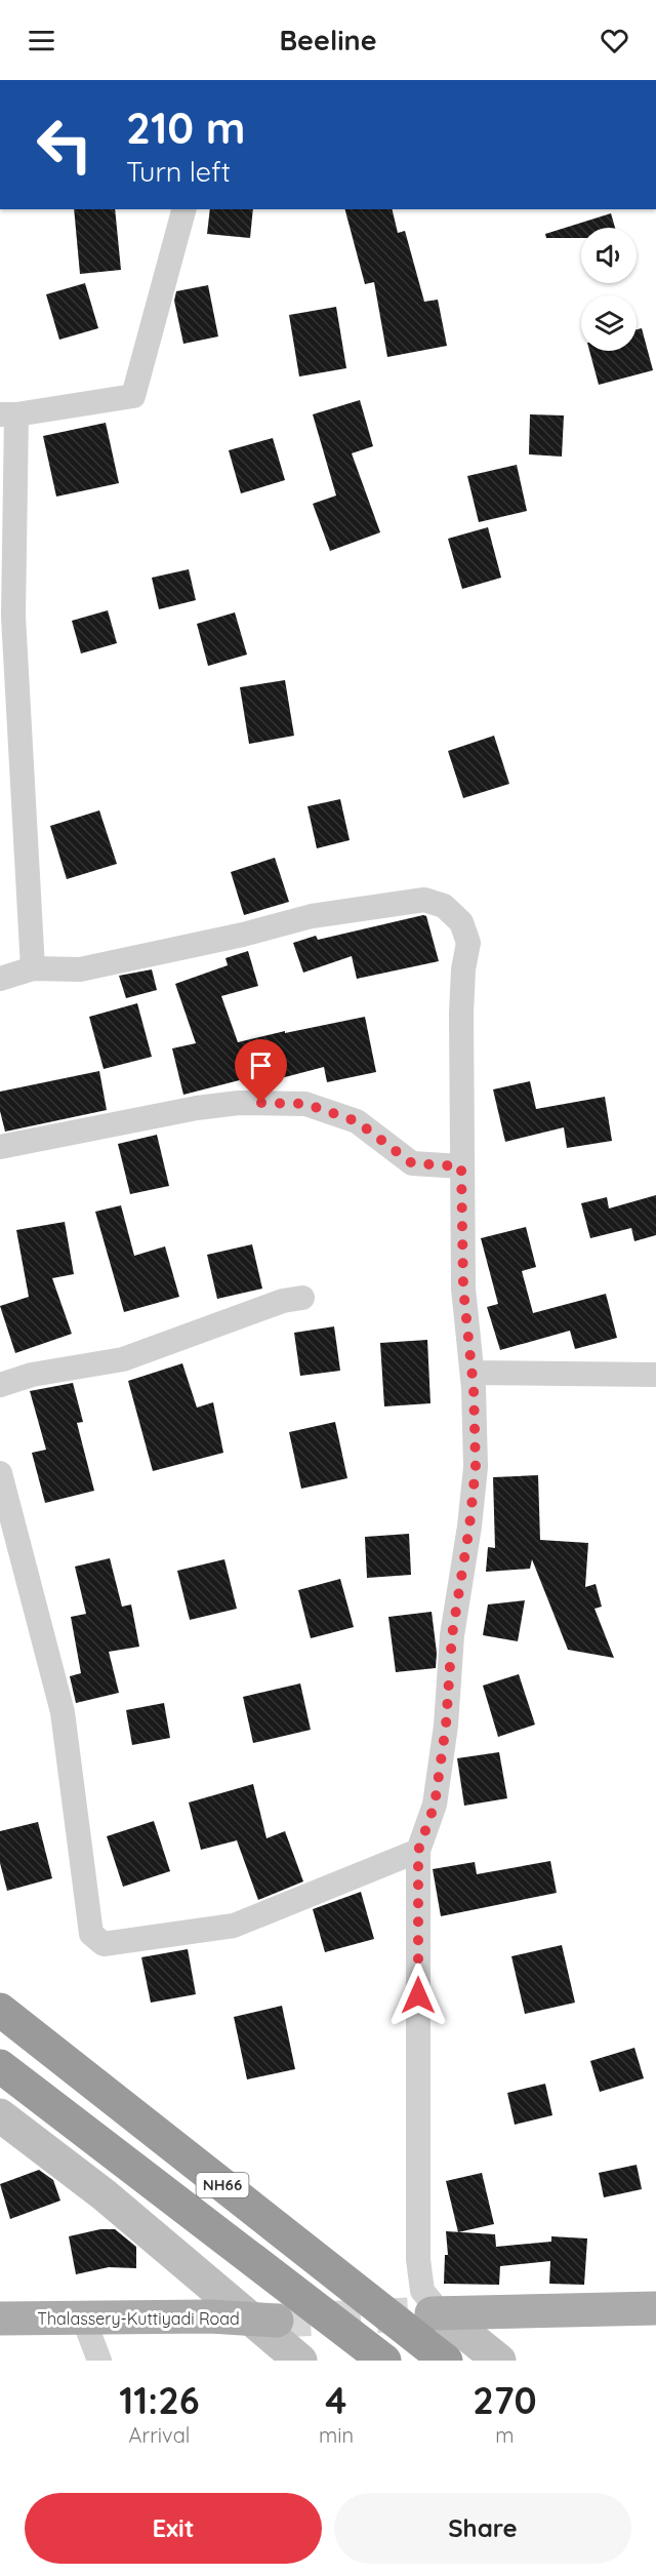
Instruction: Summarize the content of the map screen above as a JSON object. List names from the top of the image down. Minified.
{"streets":{"highway":["NH66"],"main road":["Thalassery-Kuttiyadi Road"]},"page":{"header":"Beeline","turn":["210 m","Turn left"],"eta":["11:26","Arrival","4","min","270","m"],"buttons":["Exit","Share"]}}
